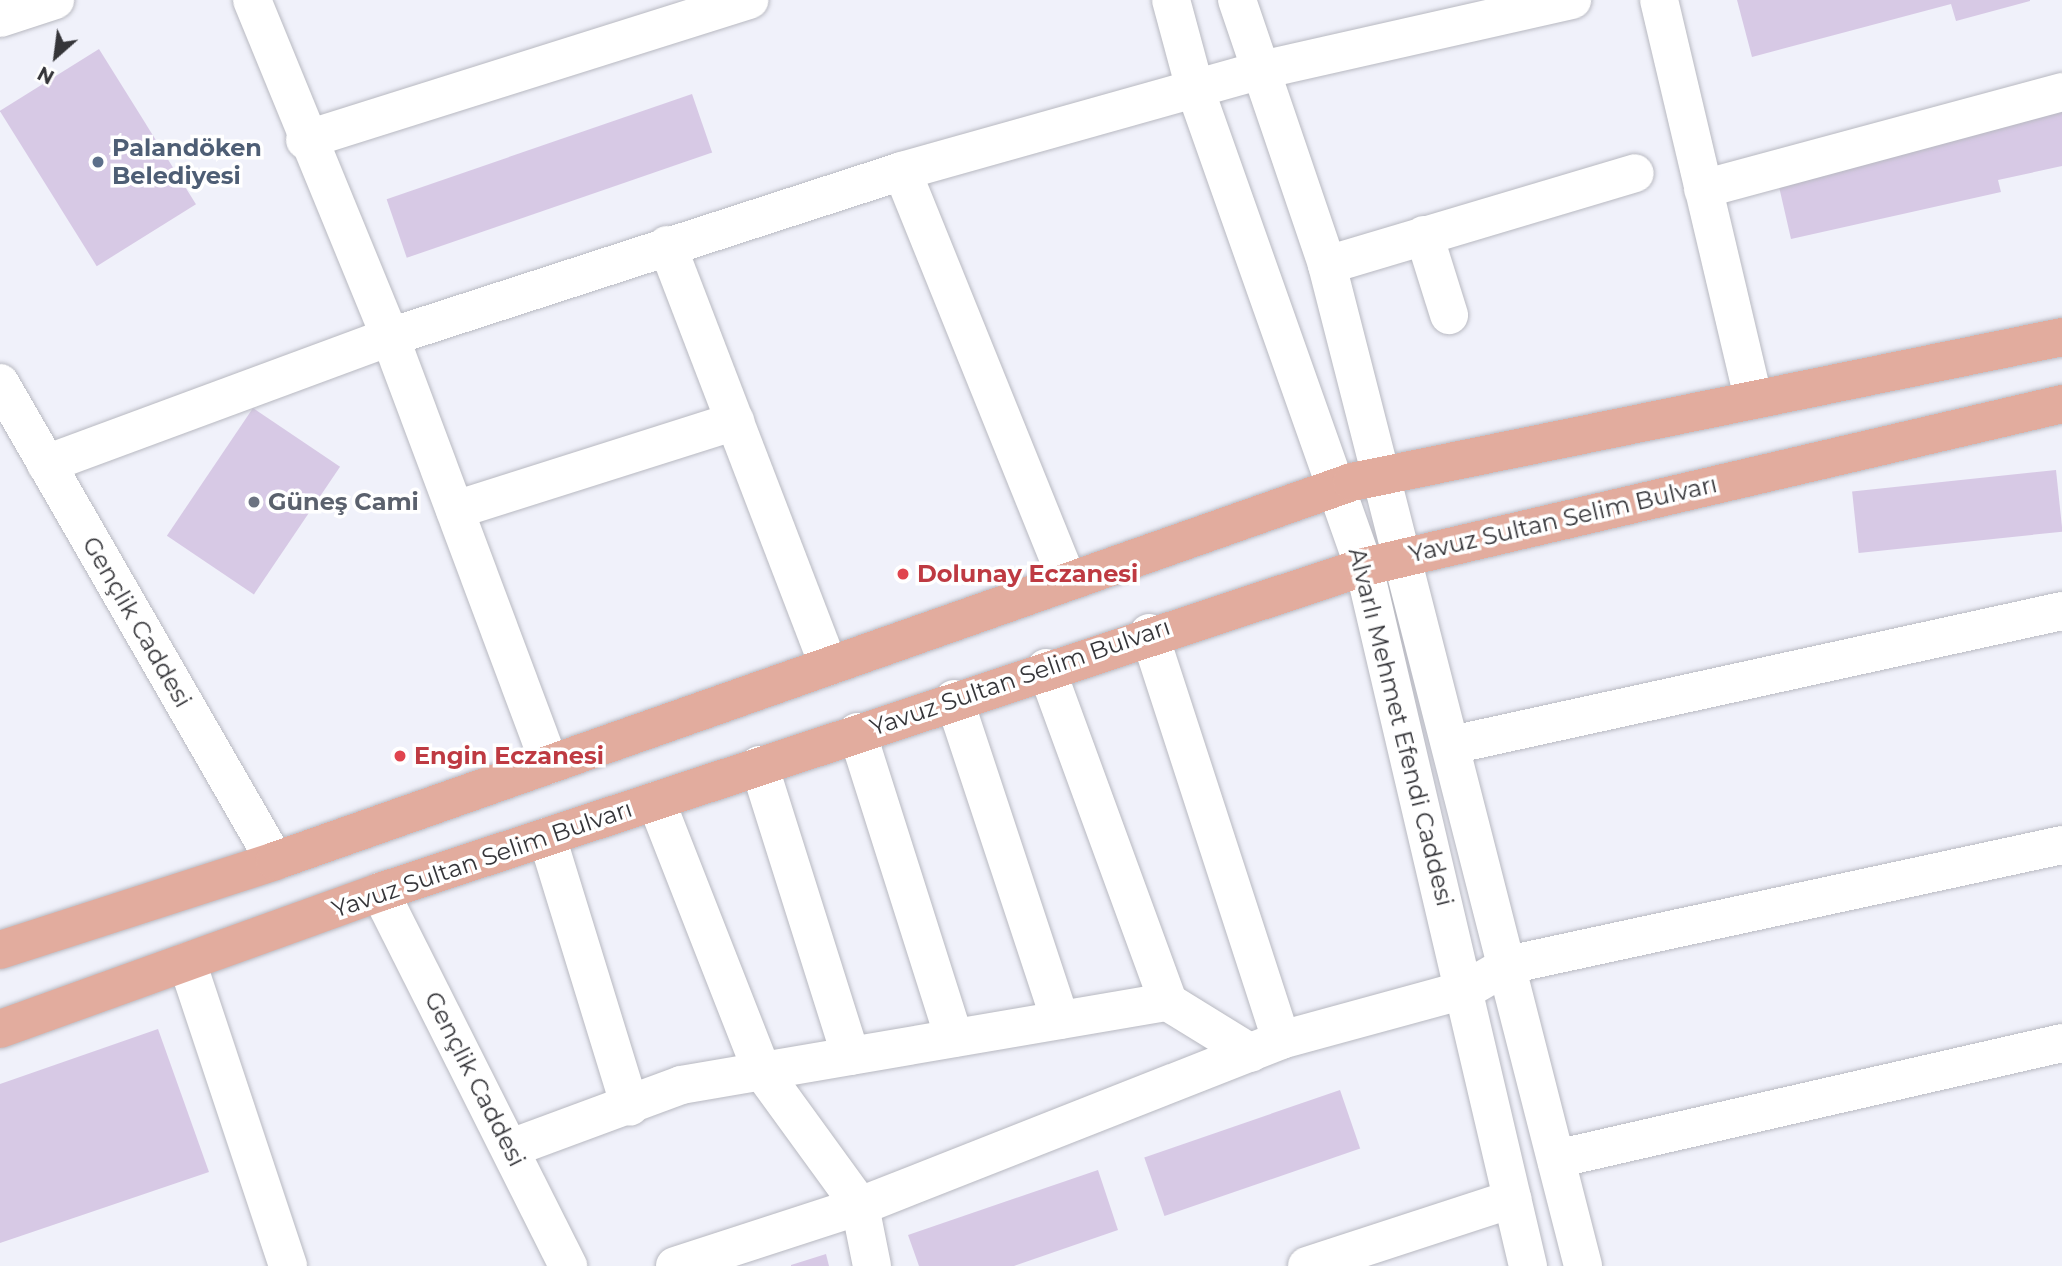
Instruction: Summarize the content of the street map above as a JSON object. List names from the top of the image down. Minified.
{"streets":{"main road":["Yavuz Sultan Selim Bulvarı"],"street":["Gençlik Caddesi","Alvarlı Mehmet Efendi Caddesi"]},"crossings":[["Yavuz Sultan Selim Bulvarı","Gençlik Caddesi"],["Yavuz Sultan Selim Bulvarı","Alvarlı Mehmet Efendi Caddesi"]],"places":["Palandöken Belediyesi","Güneş Cami","Dolunay Eczanesi","Engin Eczanesi"],"north":"bottom left"}
